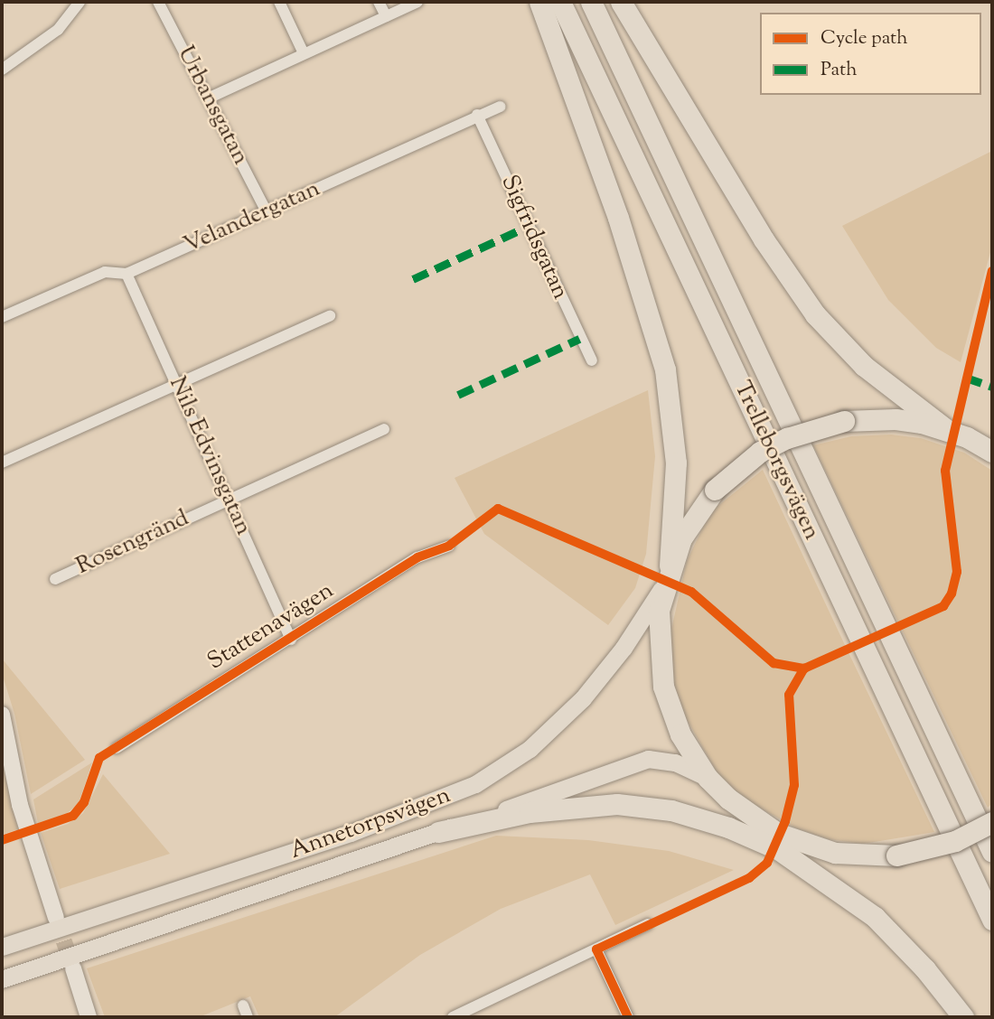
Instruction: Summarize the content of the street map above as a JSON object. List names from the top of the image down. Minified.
{"streets":{"highway":["Trelleborgsvägen"],"main road":["Annetorpsvägen"],"street":["Urbansgatan","Velandergatan","Sigfridsgatan","Nils Edvinsgatan","Rosengränd","Stattenavägen"]},"crossings":[["Urbansgatan","Velandergatan"],["Velandergatan","Sigfridsgatan"],["Velandergatan","Nils Edvinsgatan"],["Nils Edvinsgatan","Rosengränd"],["Nils Edvinsgatan","Stattenavägen"]],"legend":["Cycle path","Path"]}
